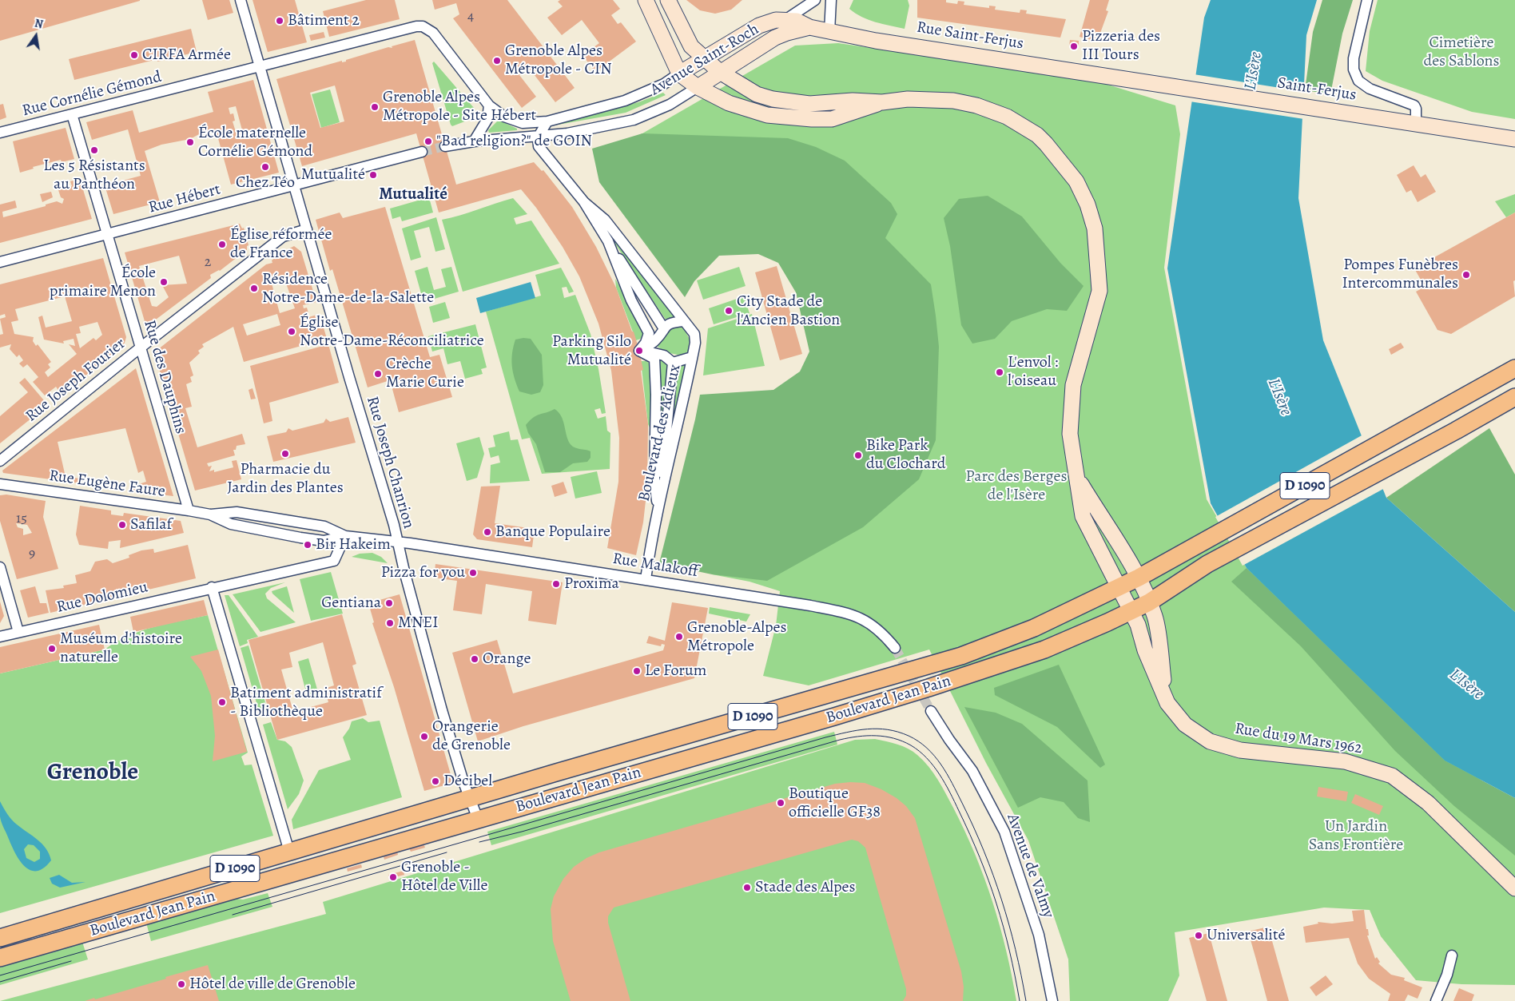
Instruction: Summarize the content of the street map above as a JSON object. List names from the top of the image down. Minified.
{"streets":{"main road":["Rue Saint-Ferjus","Avenue Saint-Roch","Saint-Ferjus","D 1090","Boulevard Jean Pain","Rue du 19 Mars 1962"],"street":["Rue Cornélie Gémond","Rue Hébert","Rue des Dauphins","Rue Joseph Fourier","Boulevard des Adieux","Rue Joseph Chanrion","Rue Eugène Faure","Rue Malakoff","Rue Dolomieu","Avenue de Valmy"]},"crossings":[["Rue Saint-Ferjus","Avenue Saint-Roch"],["Rue Saint-Ferjus","Saint-Ferjus"],["Avenue Saint-Roch","Rue Cornélie Gémond"],["Avenue Saint-Roch","Boulevard des Adieux"],["Avenue Saint-Roch","Rue du 19 Mars 1962"],["Rue Cornélie Gémond","Rue des Dauphins"],["Rue Cornélie Gémond","Rue Joseph Chanrion"],["Rue Hébert","Rue des Dauphins"],["Rue Hébert","Rue Joseph Chanrion"],["Rue des Dauphins","Rue Joseph Fourier"],["Rue des Dauphins","Rue Eugène Faure"],["Rue Joseph Fourier","Rue Joseph Chanrion"],["Boulevard des Adieux","Rue Malakoff"],["Rue Joseph Chanrion","Rue Malakoff"],["Rue Joseph Chanrion","Boulevard Jean Pain"],["D 1090","Boulevard Jean Pain"],["D 1090","Rue du 19 Mars 1962"],["Rue Malakoff","Rue Dolomieu"],["Boulevard Jean Pain","Rue du 19 Mars 1962"]],"districts":["Mutualité","Grenoble"],"water":["L'Isère"],"parks":["Cimetière des Sablons","Parc des Berges de l'Isère","Un Jardin Sans Frontière"],"places":["Bâtiment 2","Pizzeria des III Tours","CIRFA Armée","Grenoble Alpes Métropole - CIN","Grenoble Alpes Métropole - Site Hébert","\"Bad religion?\" de GOIN","École maternelle Cornélie Gémond","Les 5 Résistants au Panthéon","Chez Téo","Mutualité","Église réformée de France","Pompes Funèbres Intercommunales","École primaire Menon","Résidence Notre-Dame-de-la-Salette","City Stade de l'Ancien Bastion","Église Notre-Dame-Réconciliatrice","Parking Silo Mutualité","L'envol : l'oiseau","Crèche Marie Curie","Pharmacie du Jardin des Plantes","Bike Park du Clochard","Safilaf","Banque Populaire","Bir Hakeim","Pizza for you","Proxima","Gentiana","MNEI","Grenoble-Alpes Métropole","Muséum d'histoire naturelle","Orange","Le Forum","Batiment administratif - Bibliothèque","Orangerie de Grenoble","Décibel","Boutique officielle GF38","Grenoble - Hôtel de Ville","Stade des Alpes","Universalité","Hôtel de ville de Grenoble"],"house_numbers":["4","2","15","9"],"north":"top"}
